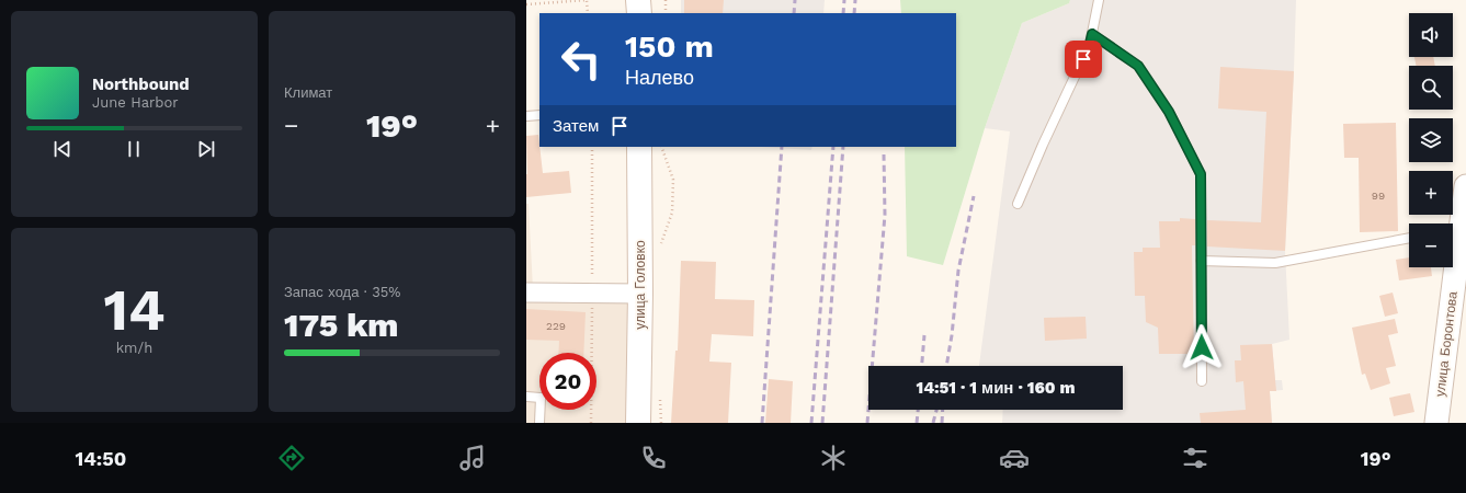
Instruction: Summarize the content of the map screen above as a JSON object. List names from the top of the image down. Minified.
{"streets":{"main road":["улица Головко"],"street":["улица Боронтова"]},"house_numbers":["99","229"],"page":{"tile":["Климат",["14","km/h"],["Запас хода · 35%","175 km"]],"map_buttons":["+","−"],"turn":["150 m","Налево"],"song":["Northbound","June Harbor"],"then":"Затем","heat":["−","19°","+"],"limit":"20","trip":"14:51 · 1 мин · 160 m","tabs":["14:50","19°"]}}
